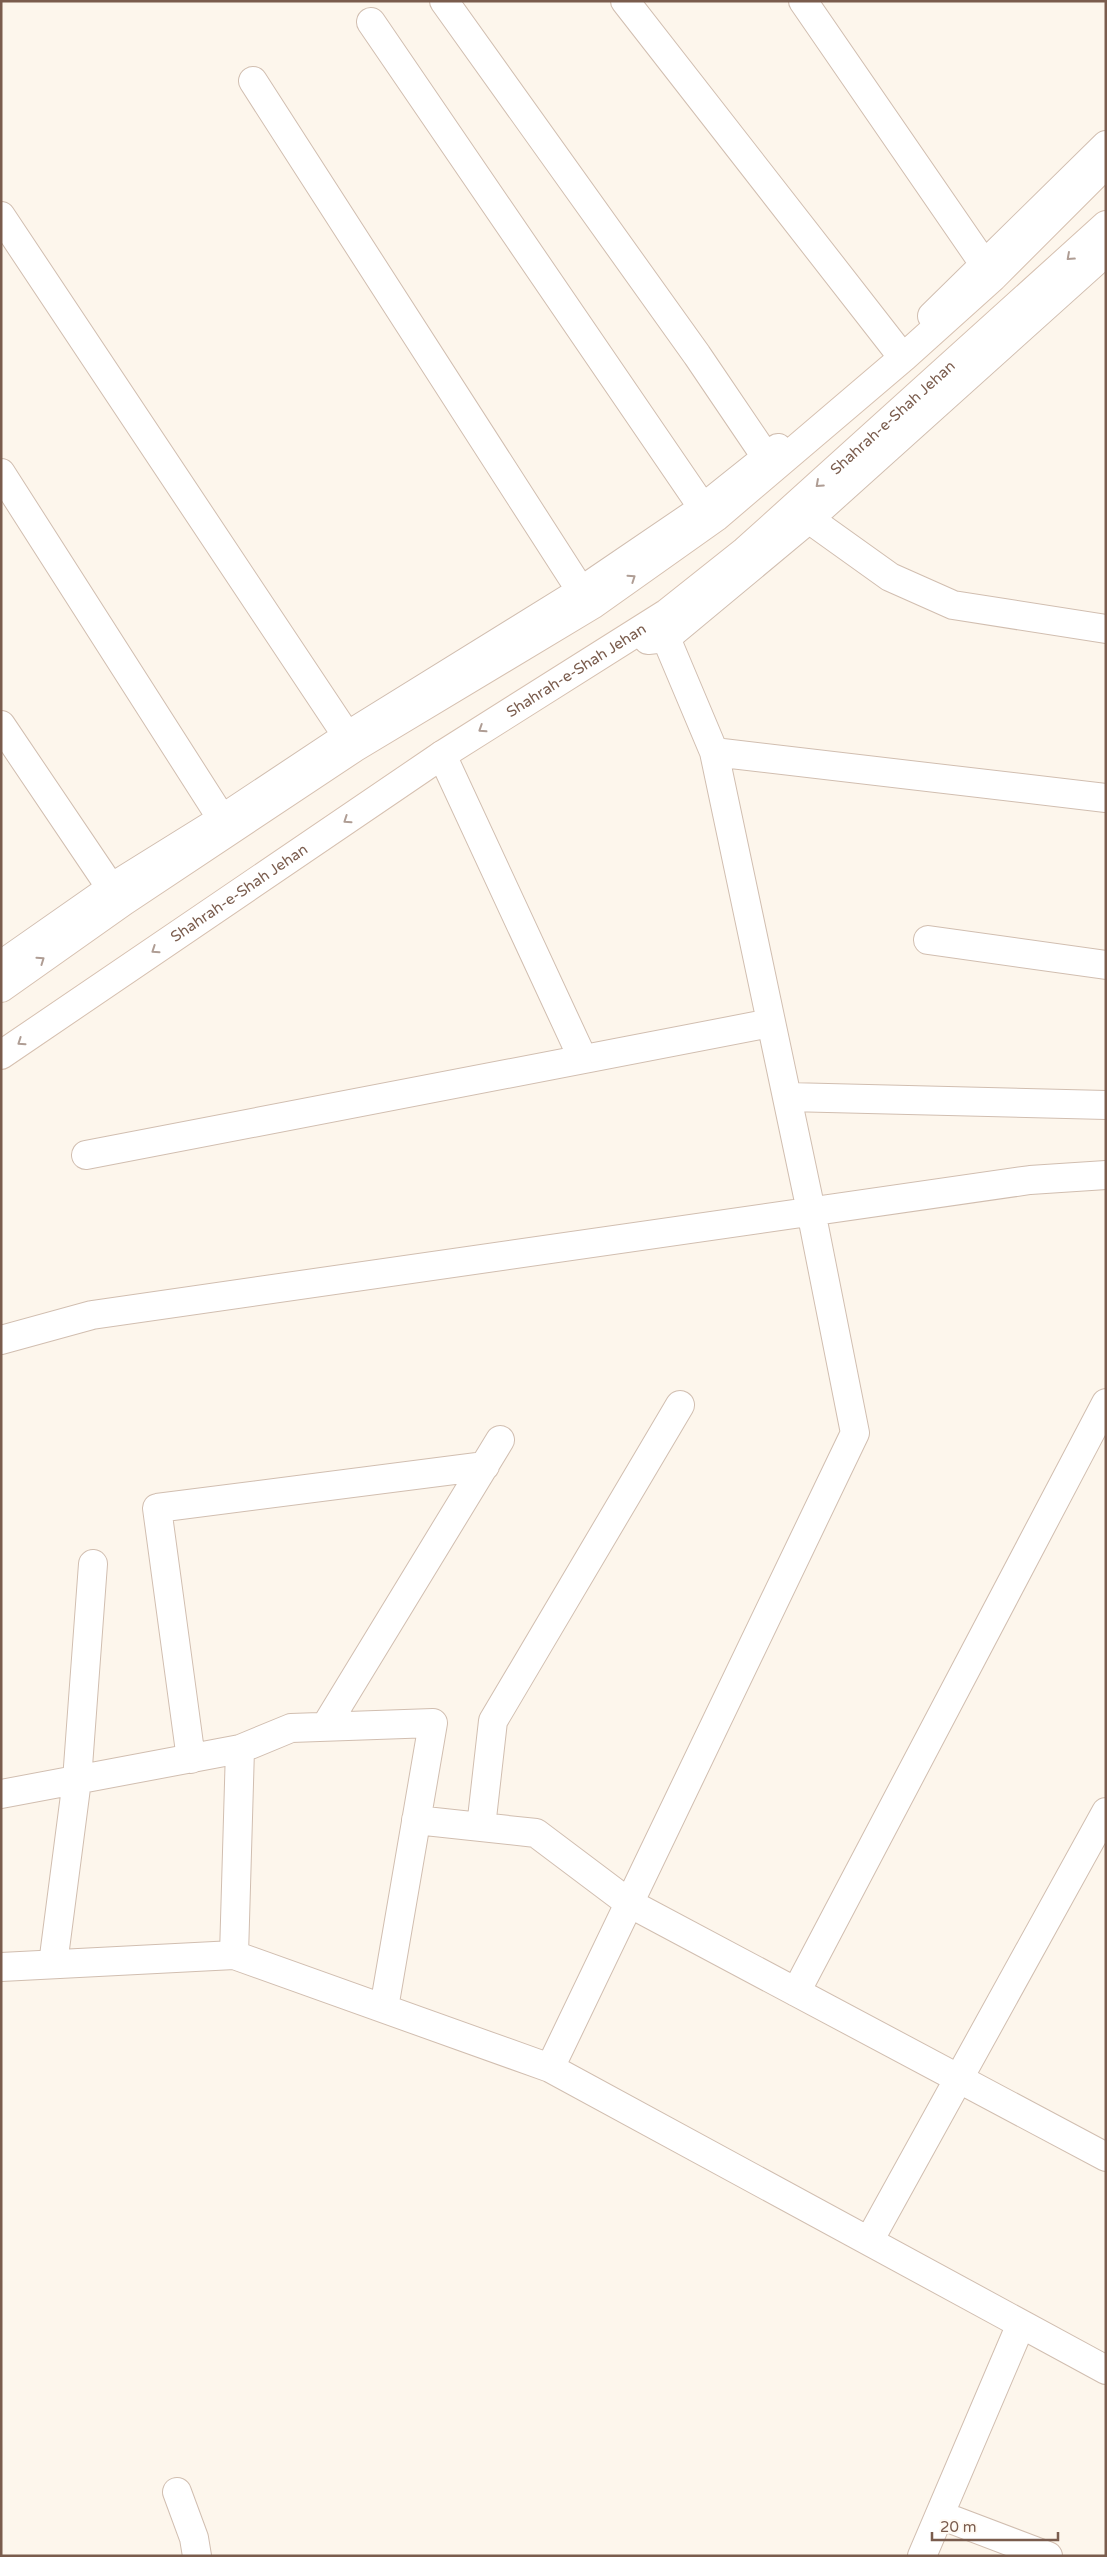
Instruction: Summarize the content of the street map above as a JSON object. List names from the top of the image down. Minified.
{"streets":{"street":["Shahrah-e-Shah Jehan"]},"scale_bar":"20 m"}
